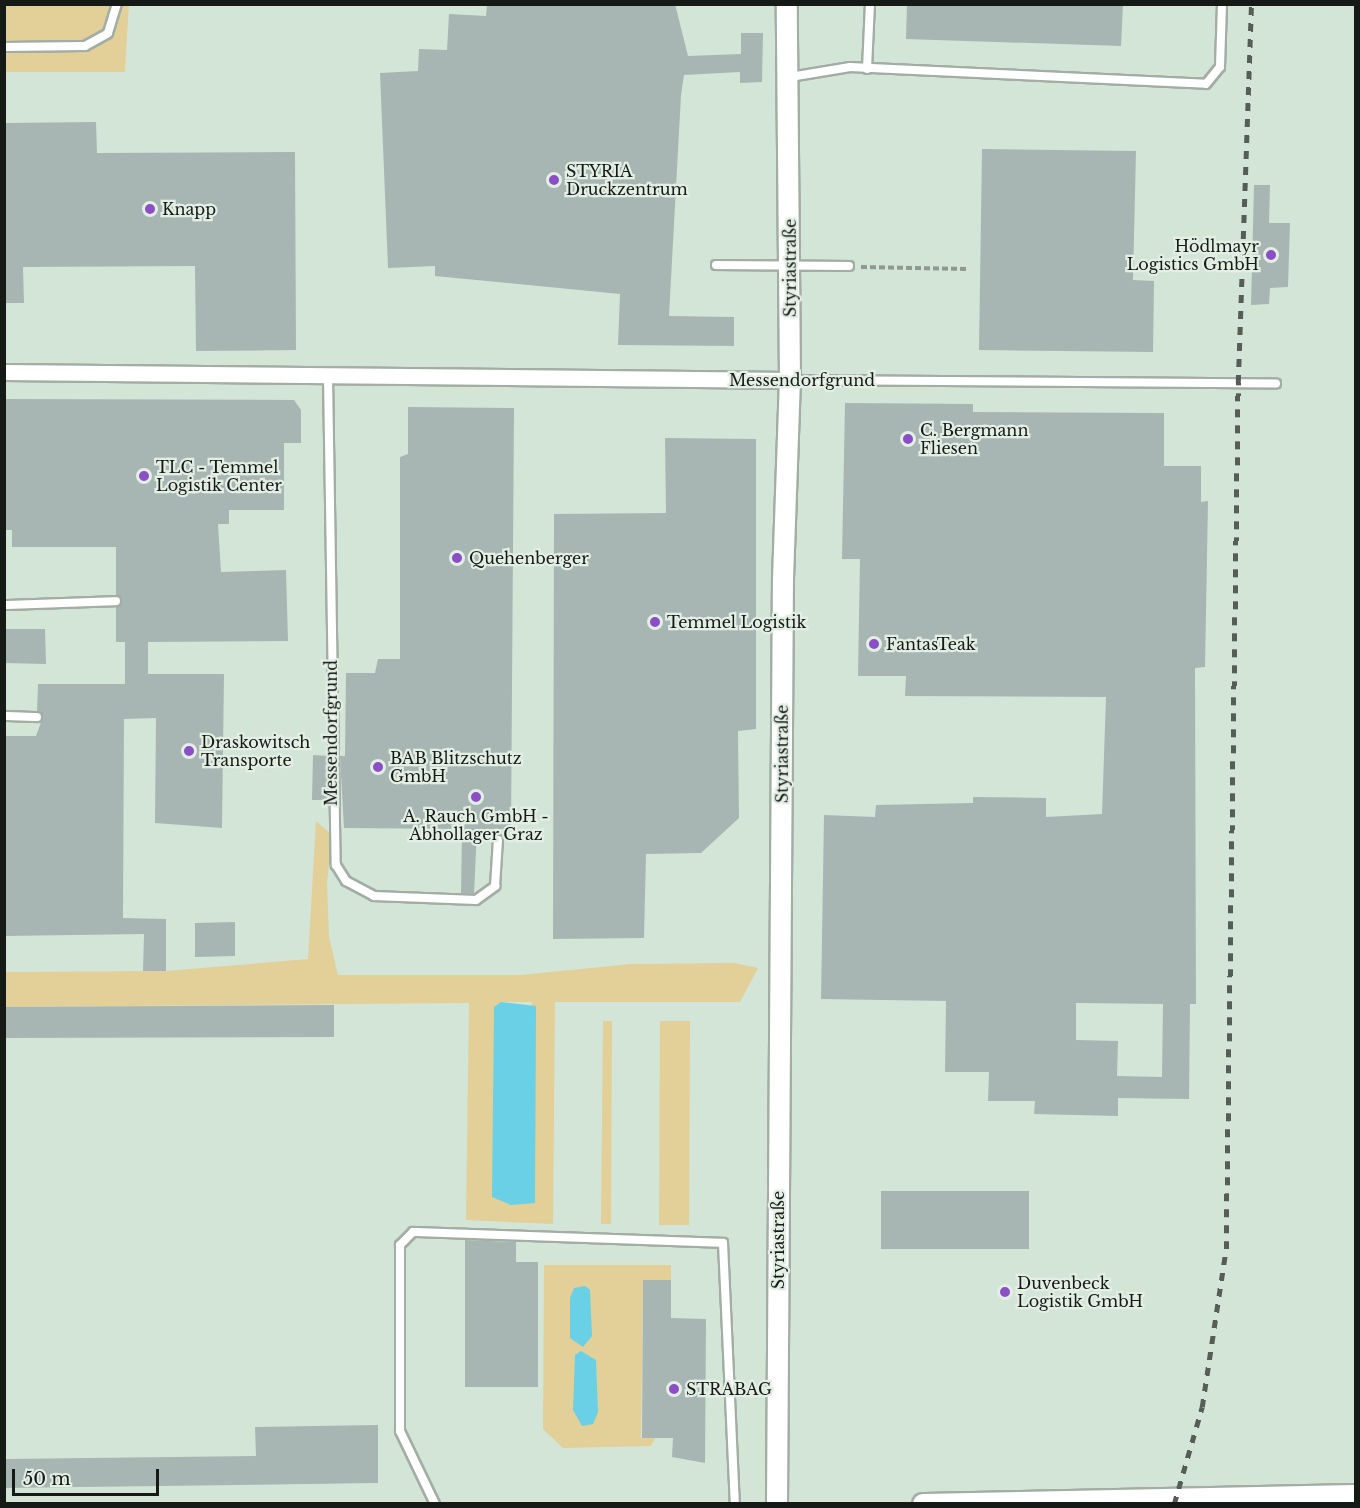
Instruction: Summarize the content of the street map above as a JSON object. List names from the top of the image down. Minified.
{"streets":{"street":["Styriastraße","Messendorfgrund"]},"crossings":[["Styriastraße","Messendorfgrund"]],"places":["STYRIA Druckzentrum","Knapp","Hödlmayr Logistics GmbH","C. Bergmann Fliesen","TLC - Temmel Logistik Center","Quehenberger","Temmel Logistik","FantasTeak","Draskowitsch Transporte","BAB Blitzschutz GmbH","A. Rauch GmbH - Abhollager Graz","Duvenbeck Logistik GmbH","STRABAG"],"scale_bar":"50 m"}
